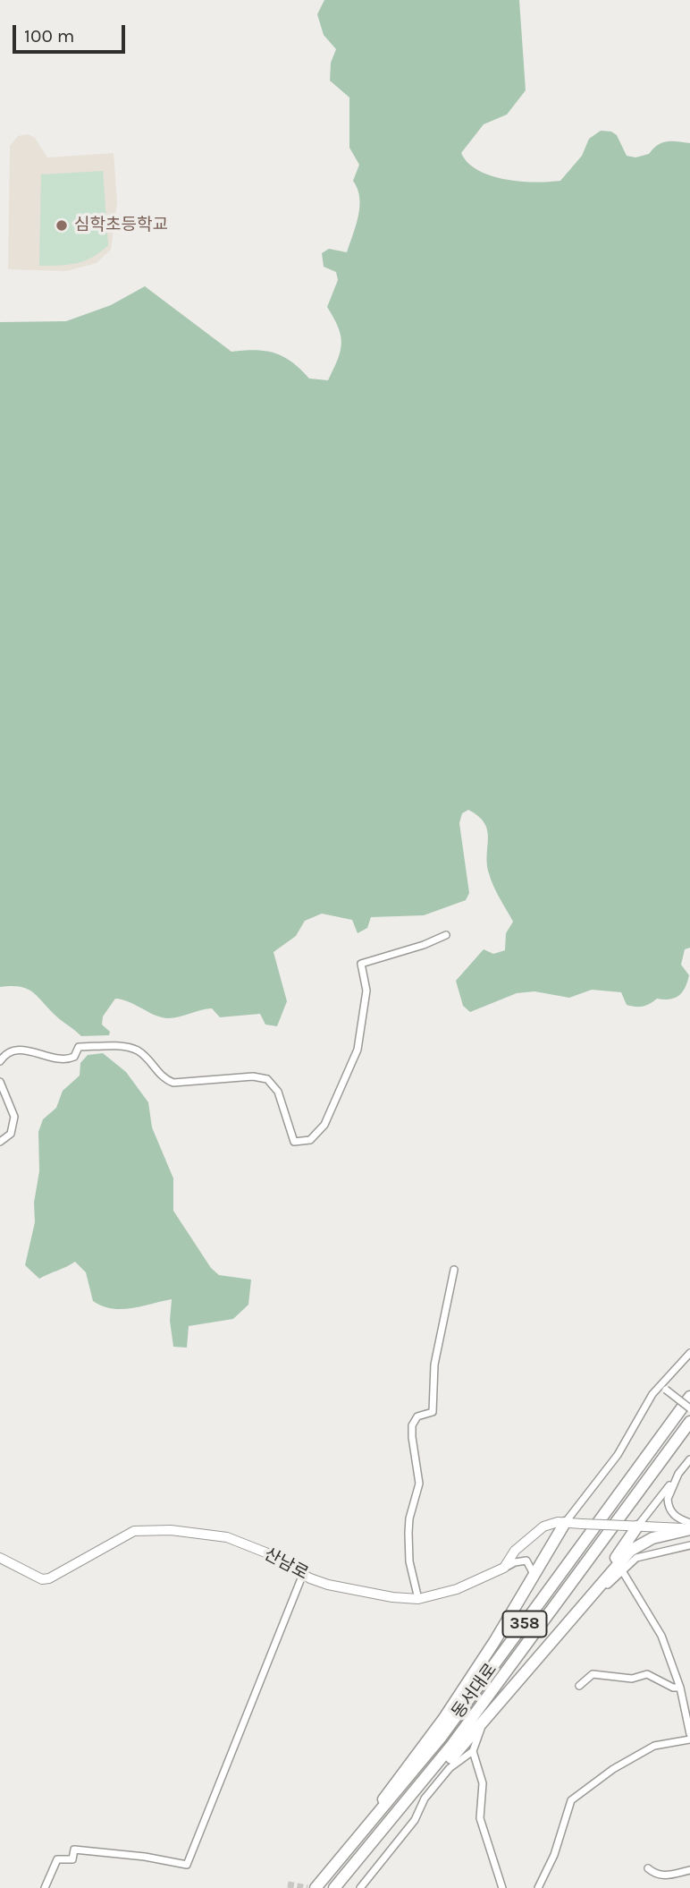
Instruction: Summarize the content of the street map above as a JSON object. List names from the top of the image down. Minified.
{"streets":{"highway":["358","동서대로"],"street":["산남로"]},"places":["심학초등학교"],"scale_bar":"100 m"}
